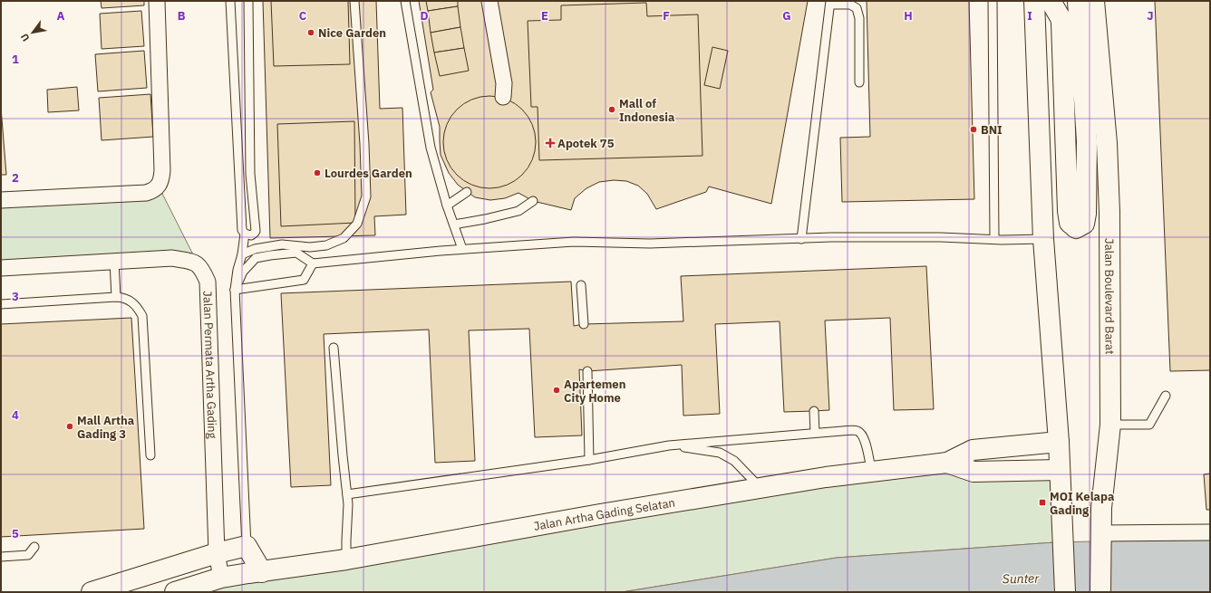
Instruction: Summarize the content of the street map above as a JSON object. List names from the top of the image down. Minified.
{"streets":{"main road":["Jalan Boulevard Barat","Jalan Artha Gading Selatan"],"street":["Jalan Permata Artha Gading"]},"crossings":[["Jalan Permata Artha Gading","Jalan Artha Gading Selatan"]],"water":["Sunter"],"places":{"other":["Nice Garden","Mall of Indonesia","BNI","Lourdes Garden","Apartemen City Home","Mall Artha Gading 3"],"health":["Apotek 75"],"transit":["MOI Kelapa Gading"]},"north":"bottom left","grid":{"columns":["A","B","C","D","E","F","G","H","I","J"],"rows":["1","2","3","4","5"]}}
